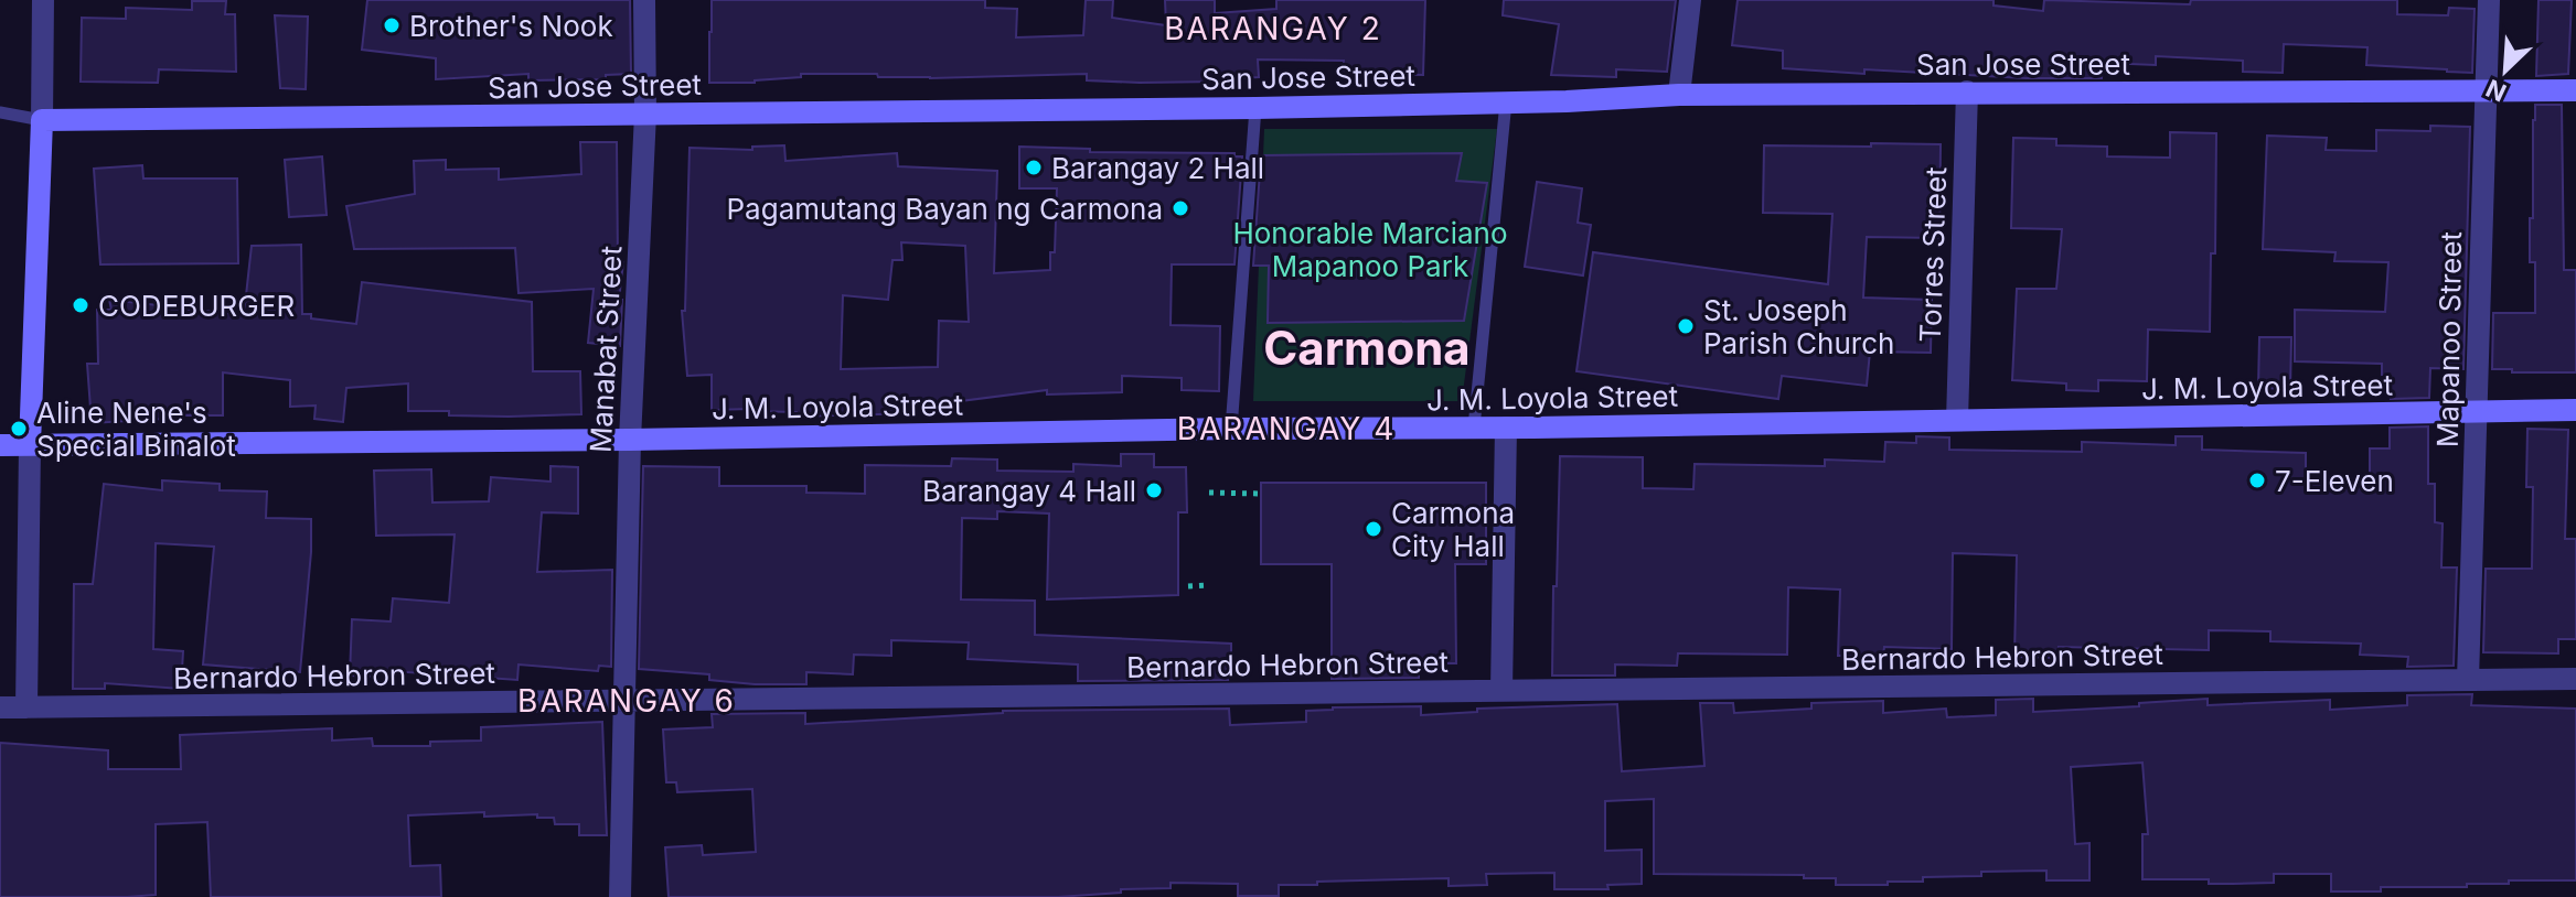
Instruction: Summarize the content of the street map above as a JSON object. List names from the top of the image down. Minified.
{"streets":{"main road":["San Jose Street","J. M. Loyola Street"],"street":["Torres Street","Mapanoo Street","Manabat Street","Bernardo Hebron Street"]},"crossings":[["San Jose Street","Torres Street"],["San Jose Street","Mapanoo Street"],["San Jose Street","Manabat Street"],["Torres Street","J. M. Loyola Street"],["Mapanoo Street","J. M. Loyola Street"],["Mapanoo Street","Bernardo Hebron Street"],["Manabat Street","J. M. Loyola Street"],["Manabat Street","Bernardo Hebron Street"]],"districts":["BARANGAY 2","Carmona","BARANGAY 4","BARANGAY 6"],"parks":["Honorable Marciano Mapanoo Park"],"places":["Brother's Nook","Barangay 2 Hall","Pagamutang Bayan ng Carmona","CODEBURGER","St. Joseph Parish Church","Aline Nene's Special Binalot","7-Eleven","Barangay 4 Hall","Carmona City Hall"],"north":"bottom left"}
